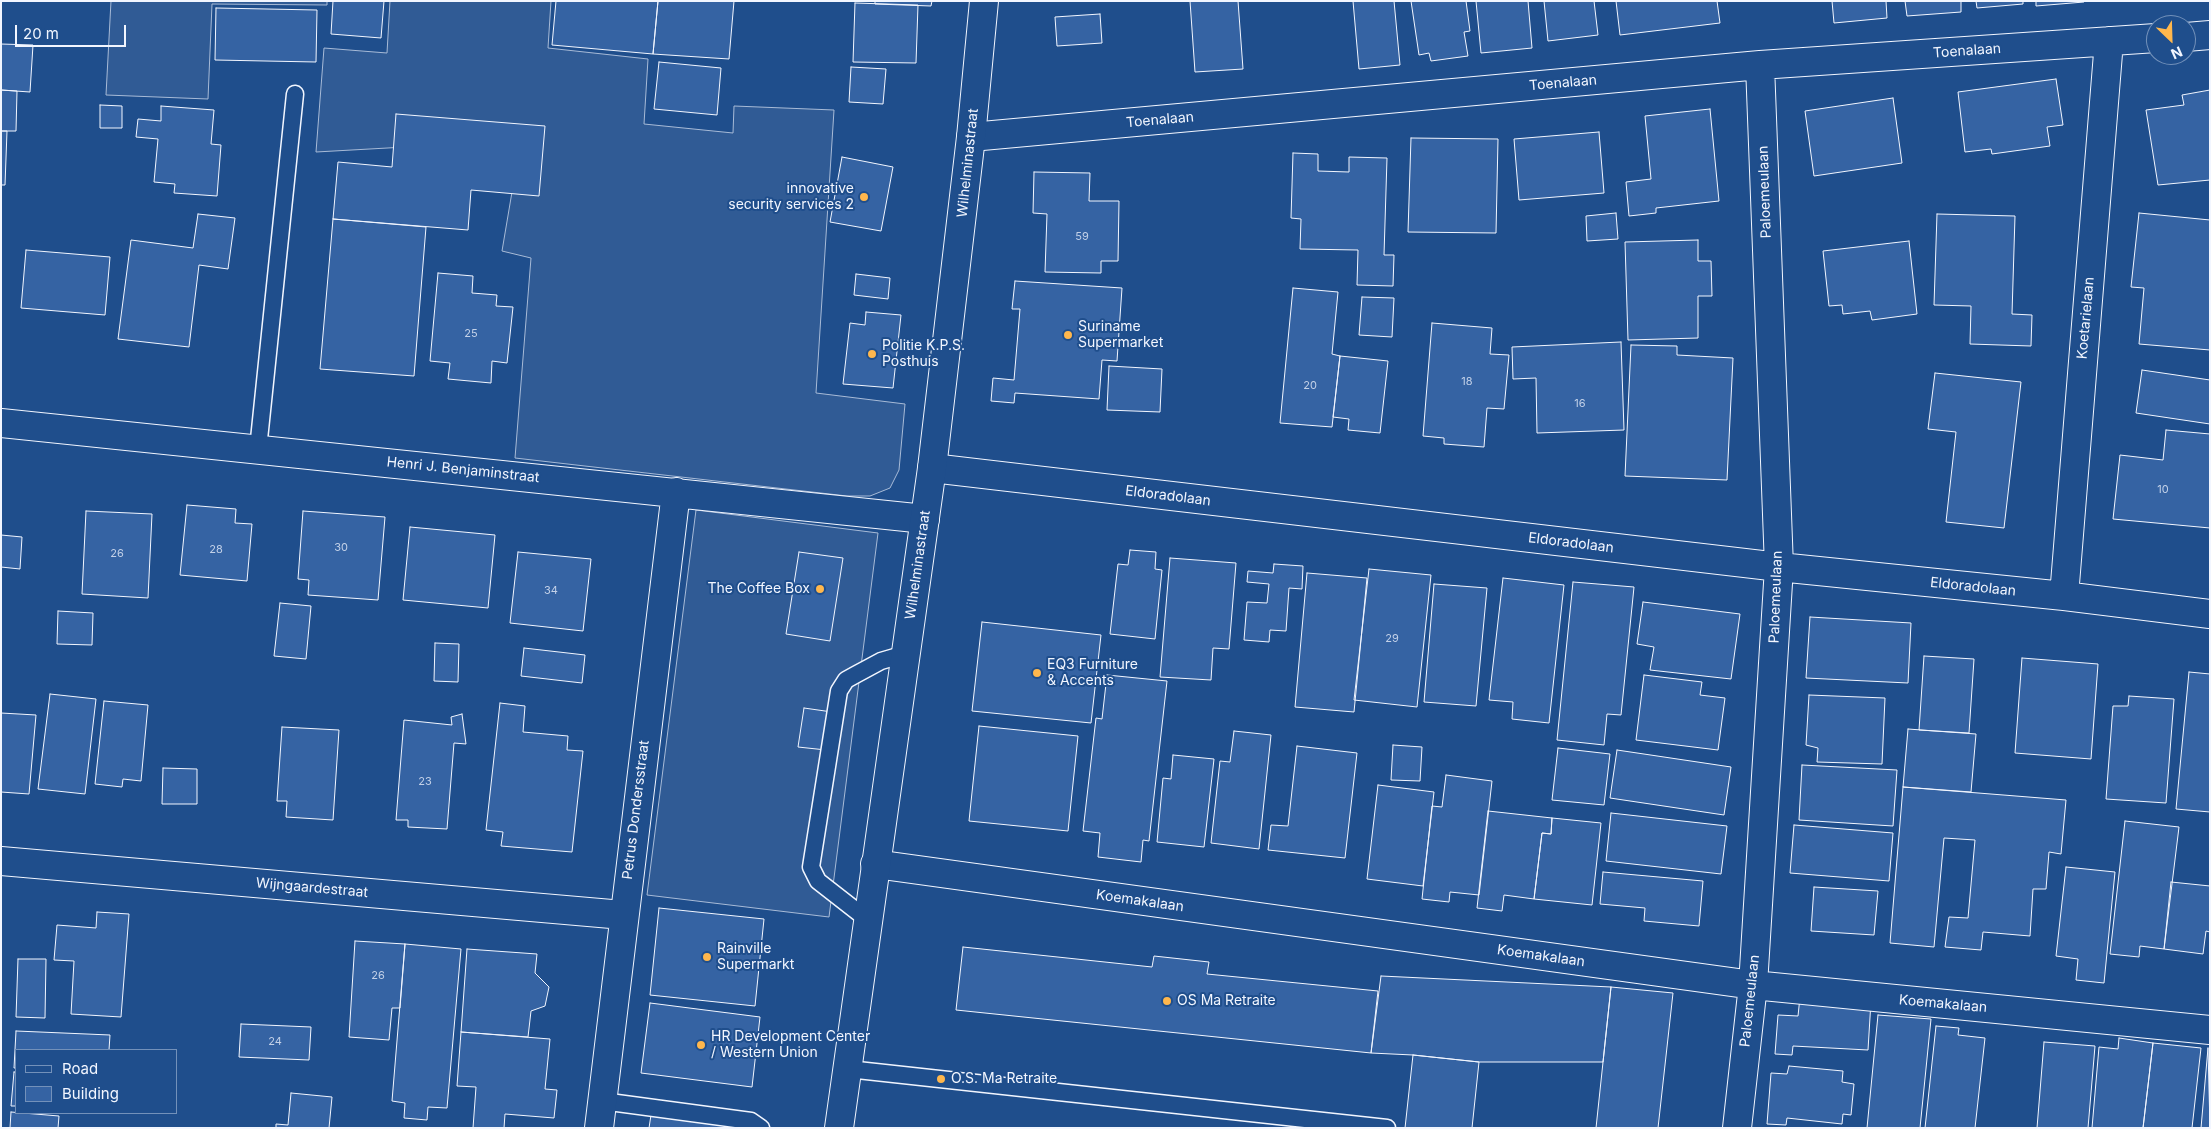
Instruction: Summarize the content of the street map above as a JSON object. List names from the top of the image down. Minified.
{"streets":{"street":["Toenalaan","Wilhelminastraat","Paloemeulaan","Koetarielaan","Henri J. Benjaminstraat","Eldoradolaan","Petrus Dondersstraat","Wijngaardestraat","Koemakalaan"]},"crossings":[["Toenalaan","Wilhelminastraat"],["Toenalaan","Paloemeulaan"],["Toenalaan","Koetarielaan"],["Wilhelminastraat","Henri J. Benjaminstraat"],["Wilhelminastraat","Eldoradolaan"],["Wilhelminastraat","Koemakalaan"],["Paloemeulaan","Eldoradolaan"],["Paloemeulaan","Koemakalaan"],["Koetarielaan","Eldoradolaan"],["Henri J. Benjaminstraat","Petrus Dondersstraat"],["Petrus Dondersstraat","Wijngaardestraat"]],"places":["innovative security services 2","Suriname Supermarket","Politie K.P.S. Posthuis","The Coffee Box","EQ3 Furniture & Accents","Rainville Supermarkt","OS Ma Retraite","HR Development Center / Western Union","O.S. Ma Retraite"],"house_numbers":["59","25","18","20","16","10","30","28","26","34","29","23","26","24"],"legend":["Road","Building"],"scale_bar":"20 m","north":"bottom right"}
